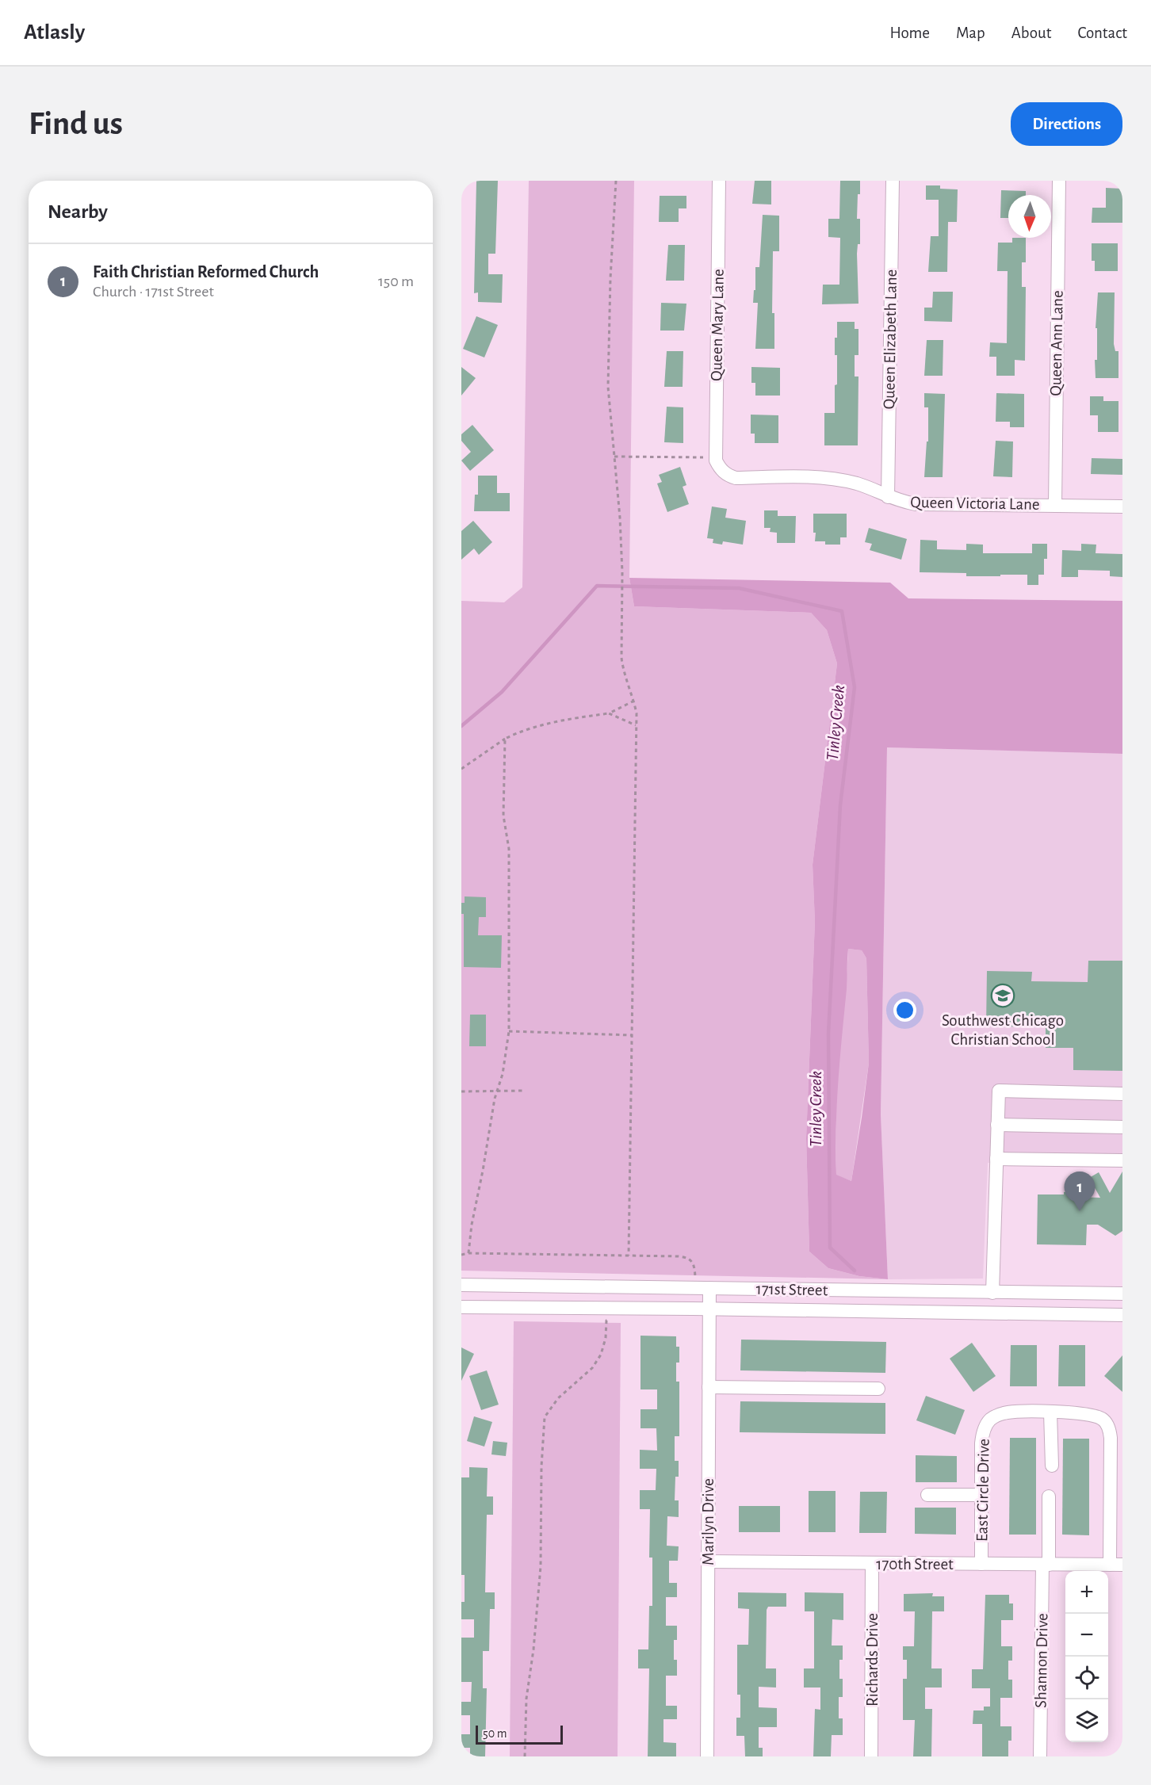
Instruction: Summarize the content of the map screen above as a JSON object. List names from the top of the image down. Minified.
{"streets":{"street":["Queen Mary Lane","Queen Elizabeth Lane","Queen Ann Lane","Queen Victoria Lane","171st Street","East Circle Drive","Marilyn Drive","170th Street","Richards Drive","Shannon Drive"]},"crossings":[["Queen Mary Lane","Queen Victoria Lane"],["Queen Elizabeth Lane","Queen Victoria Lane"],["Queen Ann Lane","Queen Victoria Lane"],["171st Street","Marilyn Drive"],["East Circle Drive","170th Street"],["Marilyn Drive","170th Street"],["170th Street","Richards Drive"],["170th Street","Shannon Drive"]],"water":["Tinley Creek"],"places":{"school or university":["Southwest Chicago Christian School"]},"scale_bar":"50 m","north":"bottom","page":{"header":"Atlasly","nav":["Home","Map","About","Contact"],"buttons":"Directions","title":"Find us","heading":"Nearby","list":[{"mark":"1","name":"Faith Christian Reformed Church","note":"Church · 171st Street","value":"150 m"}],"pins":"1","map_buttons":["+","−"],"scale":"50 m"}}
